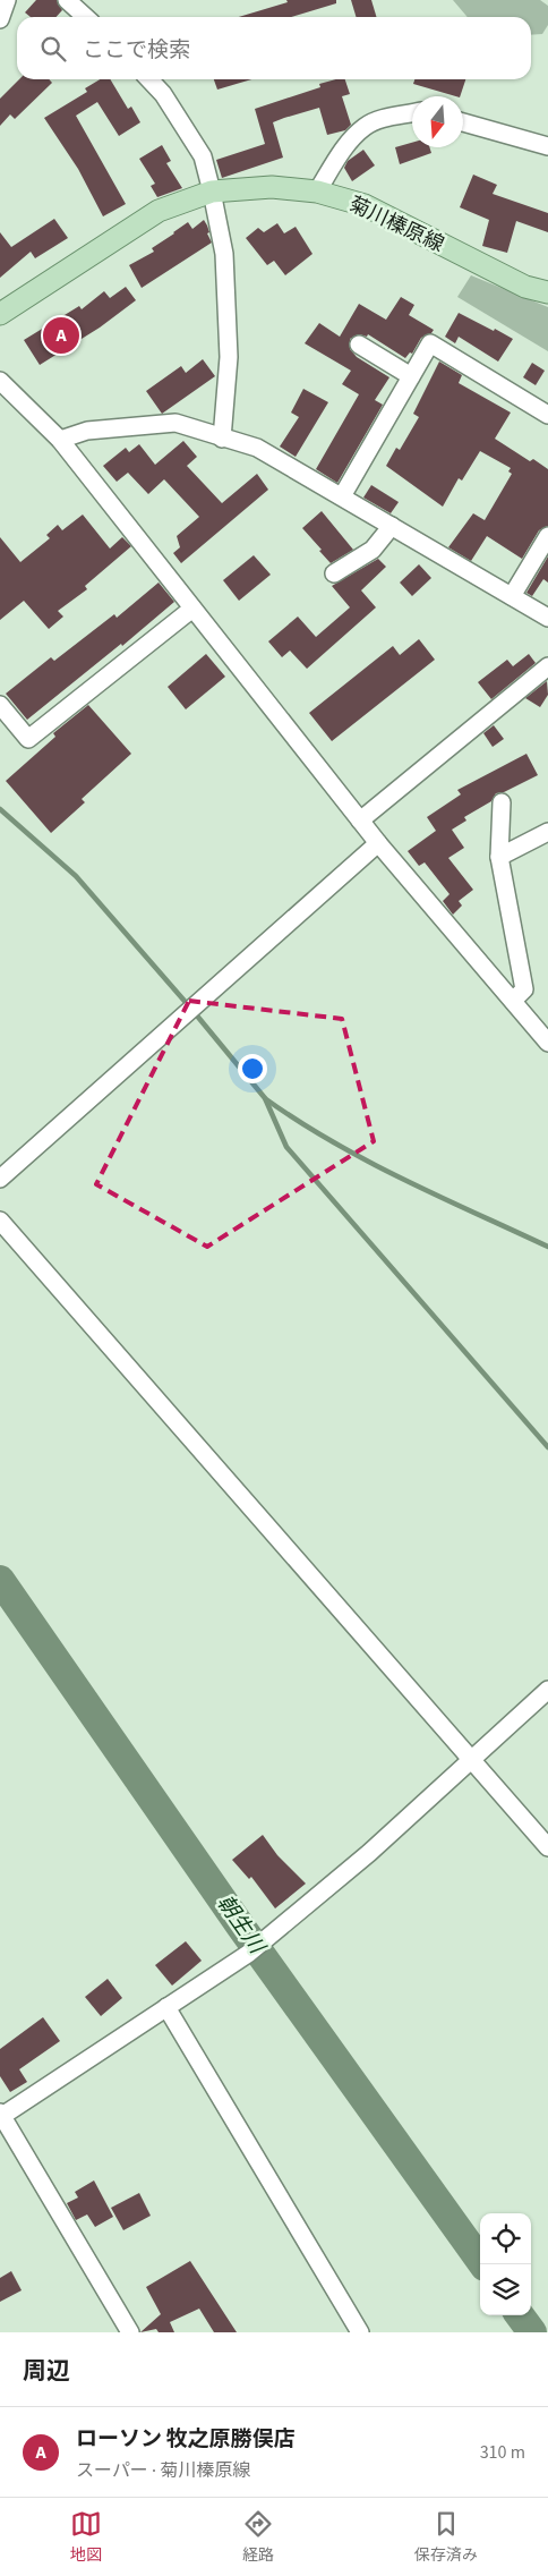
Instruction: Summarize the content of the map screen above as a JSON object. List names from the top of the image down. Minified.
{"streets":{"main road":["菊川榛原線"]},"water":["朝生川"],"north":"bottom","page":{"search":"ここで検索","pins":"A","heading":"周辺","list":[{"mark":"A","name":"ローソン 牧之原勝俣店","note":"スーパー · 菊川榛原線","value":"310 m"}],"nav":["地図","経路","保存済み"]}}
